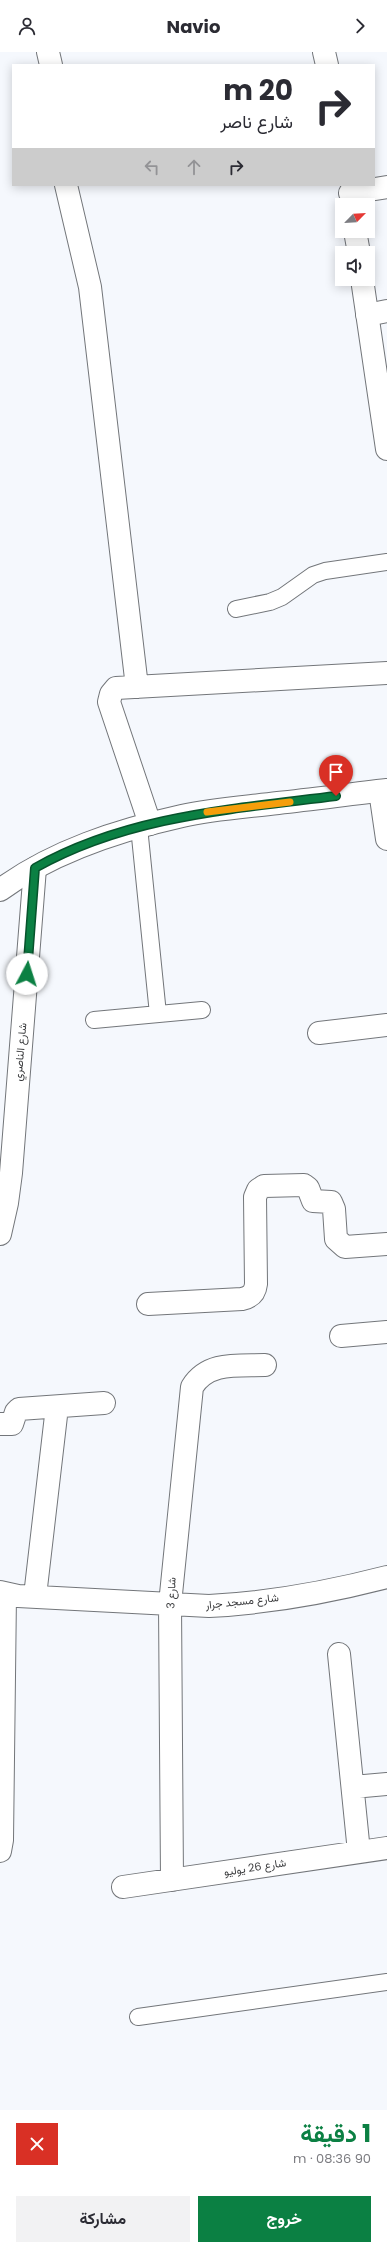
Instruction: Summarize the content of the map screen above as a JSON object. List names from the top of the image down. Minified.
{"streets":{"street":["شارع الناصري","شارع 3","شارع مسجد جرار","شارع 26 يوليو"]},"crossings":[["شارع 3","شارع مسجد جرار"],["شارع 3","شارع 26 يوليو"]],"north":"top right","page":{"header":"Navio","turn":["20 m","شارع ناصر"],"heading":["1 دقيقة","90 m · 08:36"],"buttons":["خروج","مشاركة"]}}
